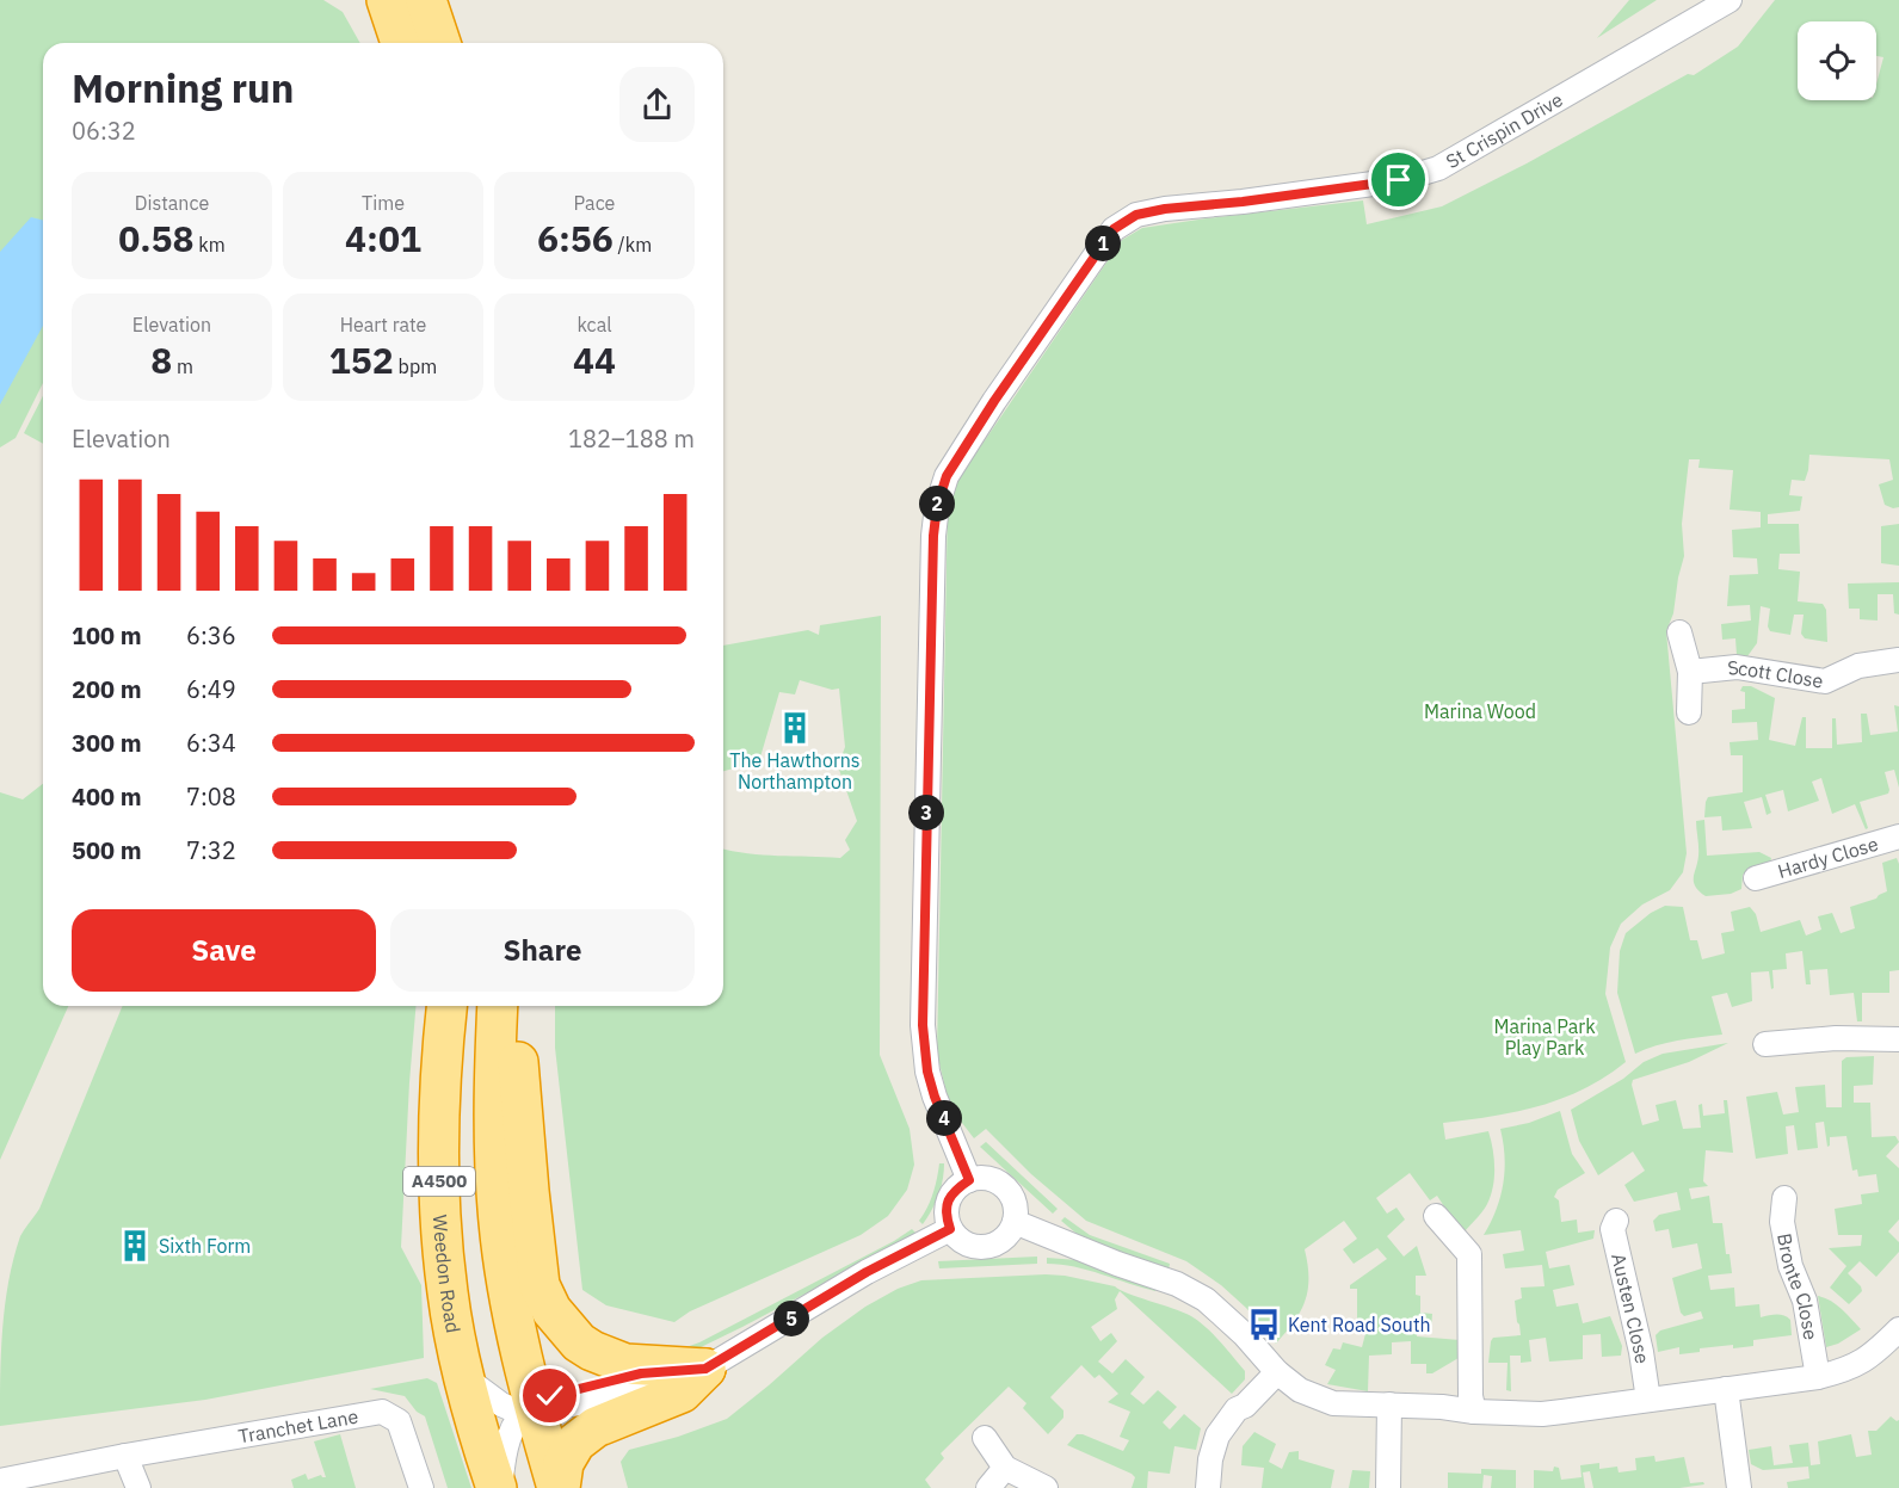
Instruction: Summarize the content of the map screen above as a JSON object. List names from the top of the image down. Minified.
{"streets":{"highway":["A4500","Weedon Road"],"street":["St Crispin Drive","Scott Close","Hardy Close","Bronte Close","Austen Close","Tranchet Lane"]},"crossings":[["A4500","Weedon Road"]],"parks":["Marina Wood","Marina Park Play Park"],"places":{"building":["The Hawthorns Northampton","Sixth Form"],"bus stop":["Kent Road South"]},"page":{"heading":["Morning run","06:32"],"stats":[["Distance","0.58 km"],["Time","4:01"],["Pace","6:56 /km"],["Elevation","8 m"],["Heart rate","152 bpm"],["kcal","44"]],"pins":["1","2","3","4","5"],"chart":["Elevation","182–188 m"],"list":[{"name":"100 m","note":"6:36"},{"name":"200 m","note":"6:49"},{"name":"300 m","note":"6:34"},{"name":"400 m","note":"7:08"},{"name":"500 m","note":"7:32"}],"buttons":["Save","Share"]}}
